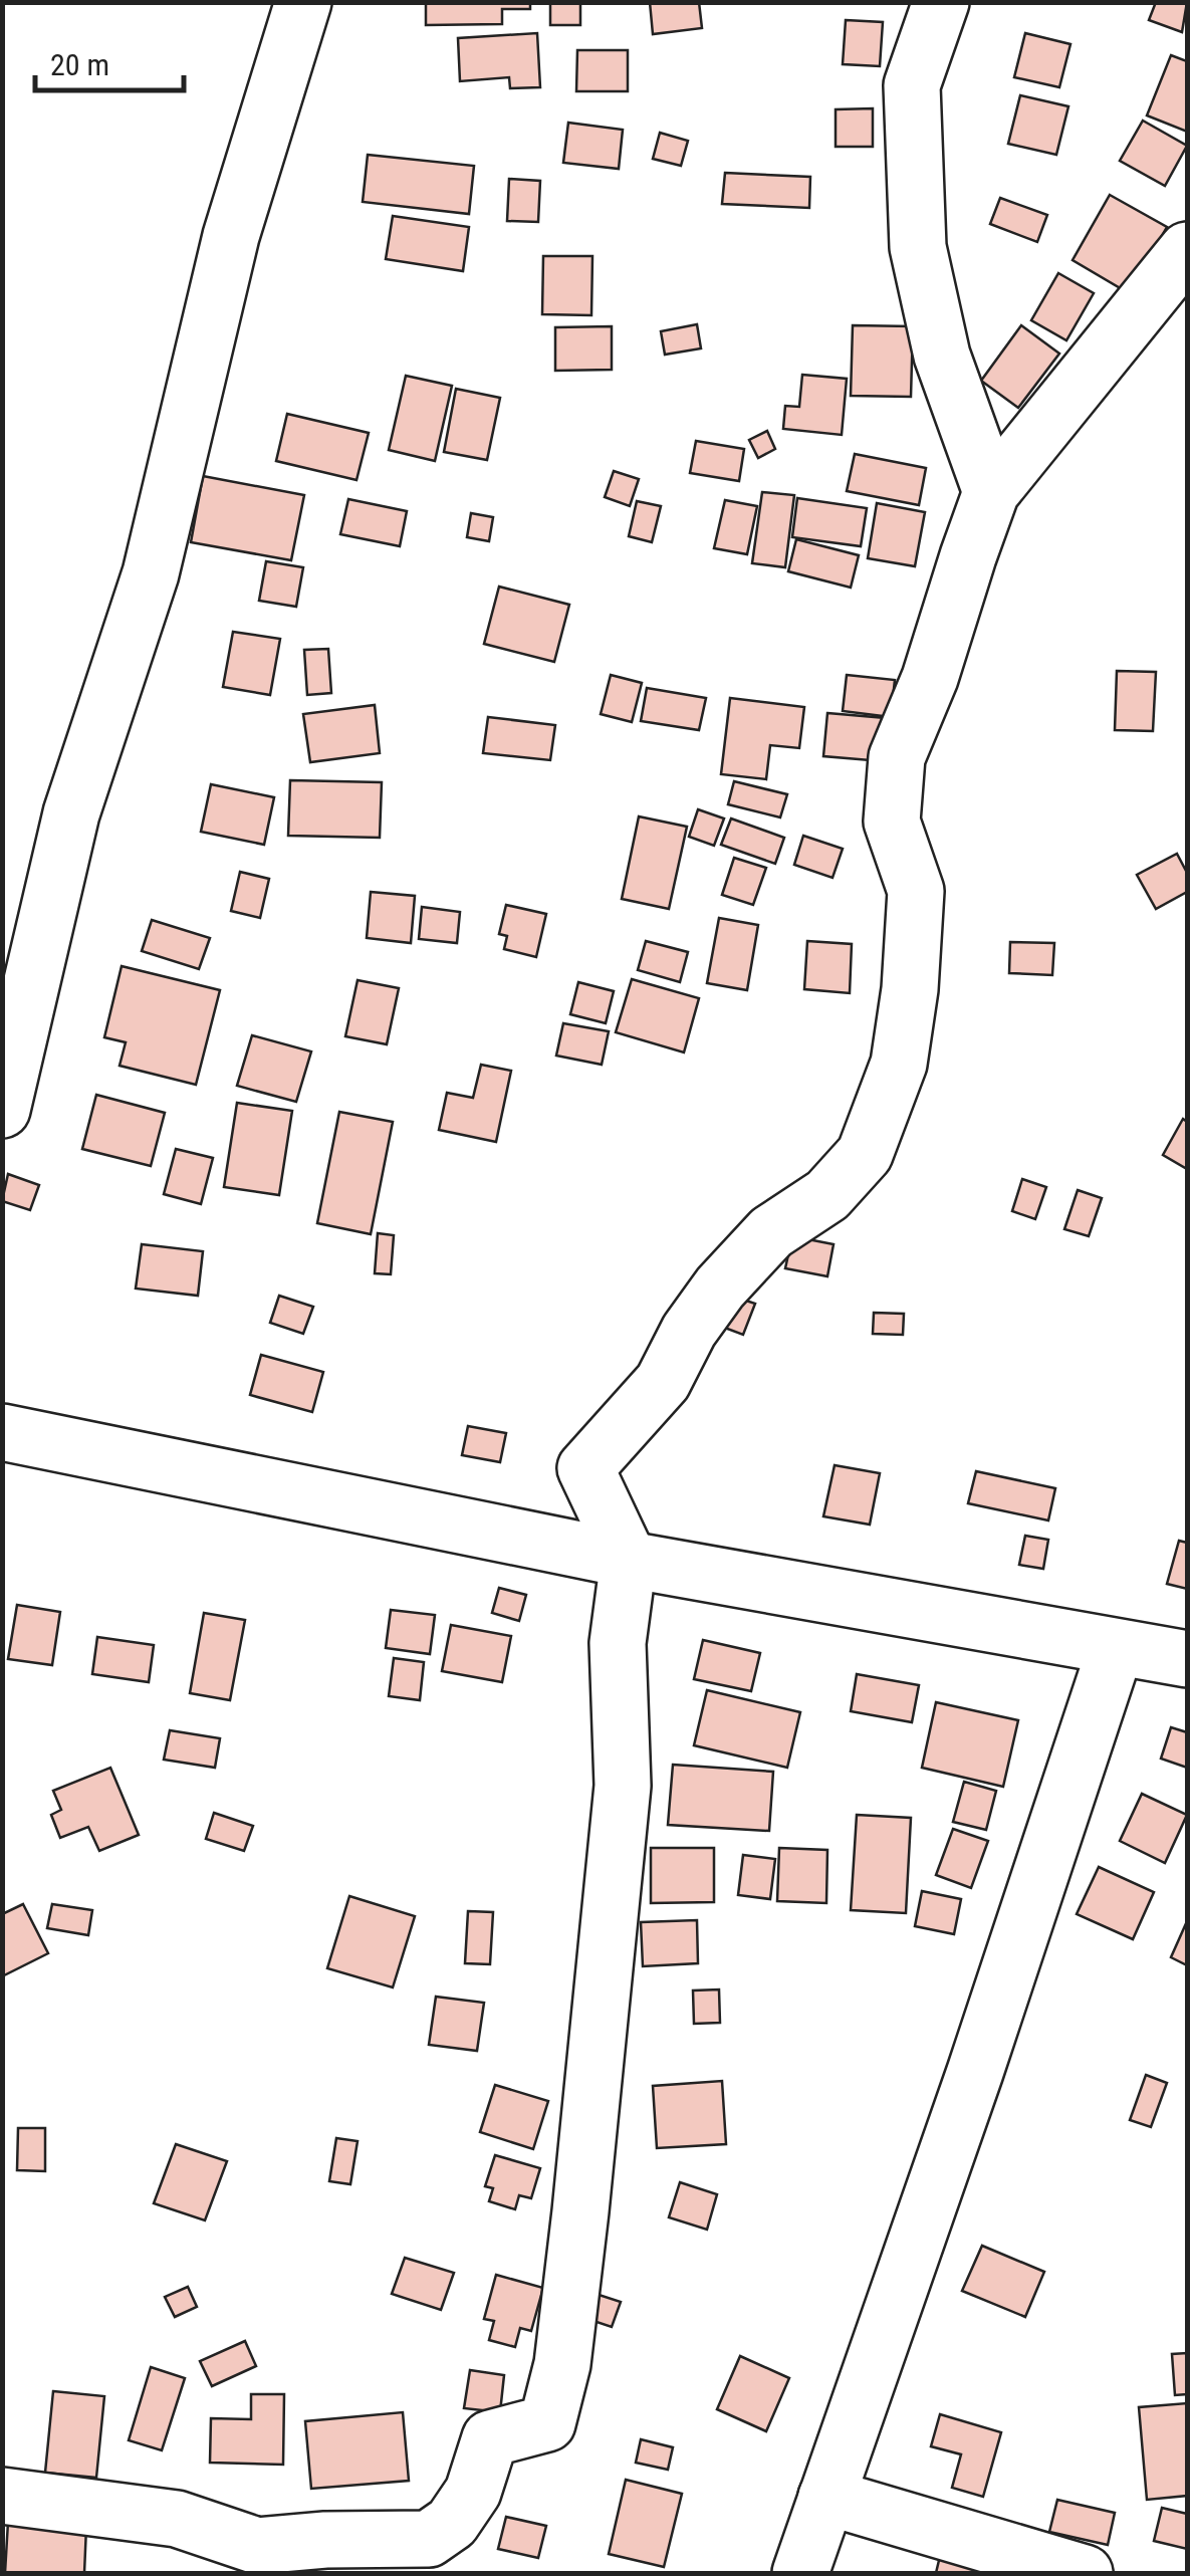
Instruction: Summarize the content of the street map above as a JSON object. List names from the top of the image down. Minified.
{"scale_bar":"20 m"}
